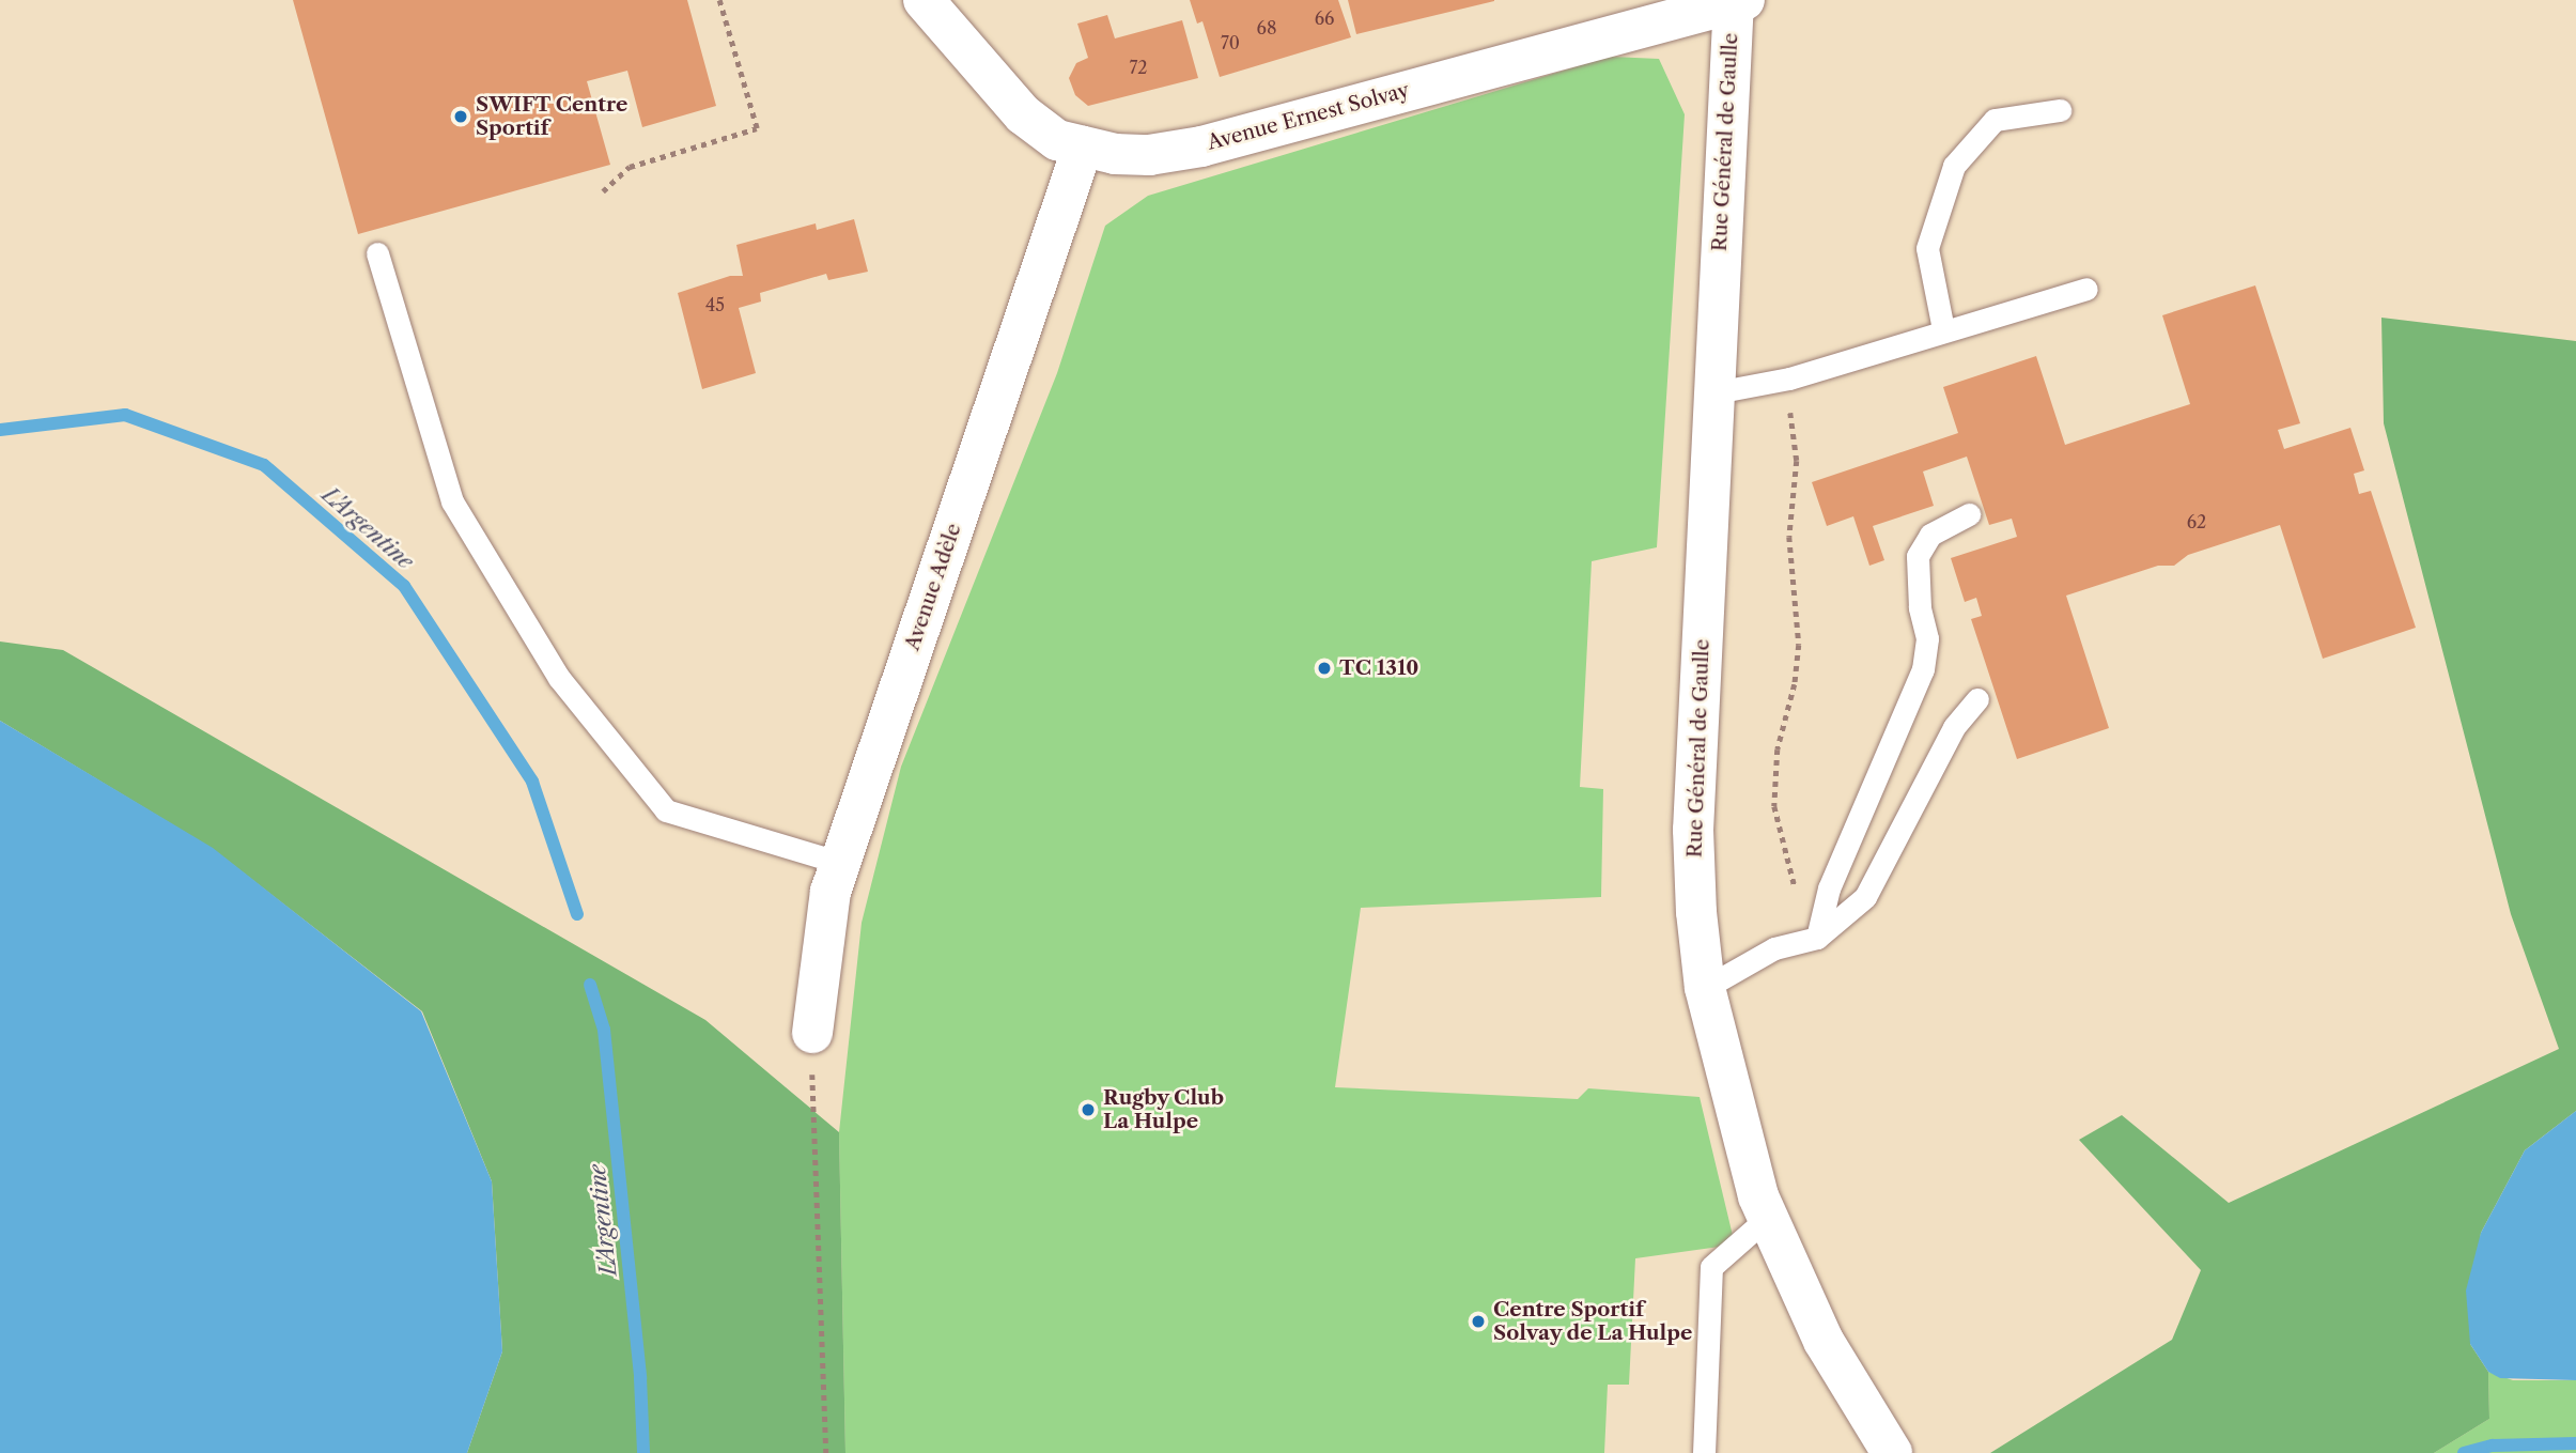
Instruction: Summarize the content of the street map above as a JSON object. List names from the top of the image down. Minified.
{"streets":{"street":["Avenue Ernest Solvay","Rue Général de Gaulle","Avenue Adèle"]},"crossings":[["Avenue Ernest Solvay","Rue Général de Gaulle"],["Avenue Ernest Solvay","Avenue Adèle"]],"water":["L'Argentine"],"places":["SWIFT Centre Sportif","TC 1310","Rugby Club La Hulpe","Centre Sportif Solvay de La Hulpe"],"house_numbers":["66","68","70","72","45","62"]}
